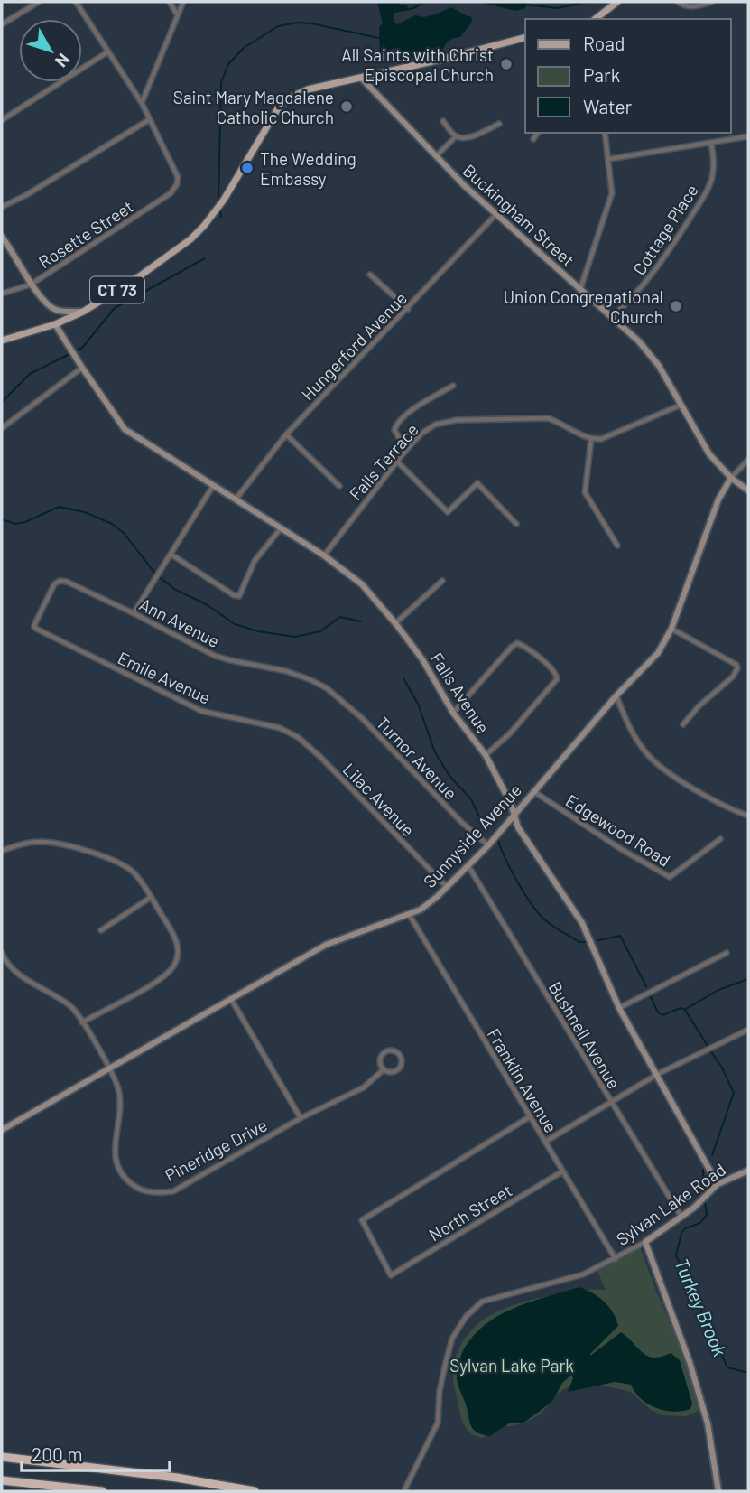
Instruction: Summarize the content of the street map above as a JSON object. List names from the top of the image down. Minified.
{"streets":{"main road":["Buckingham Street","CT 73","Falls Avenue","Sunnyside Avenue","Sylvan Lake Road"],"street":["Cottage Place","Rosette Street","Hungerford Avenue","Falls Terrace","Ann Avenue","Emile Avenue","Turnor Avenue","Lilac Avenue","Edgewood Road","Bushnell Avenue","Franklin Avenue","Pineridge Drive","North Street"]},"crossings":[["Buckingham Street","Cottage Place"],["Buckingham Street","CT 73"],["Buckingham Street","Hungerford Avenue"],["Buckingham Street","Sunnyside Avenue"],["CT 73","Falls Avenue"],["Hungerford Avenue","Falls Avenue"],["Falls Terrace","Falls Avenue"],["Ann Avenue","Emile Avenue"],["Ann Avenue","Turnor Avenue"],["Emile Avenue","Lilac Avenue"],["Falls Avenue","Sunnyside Avenue"],["Falls Avenue","Sylvan Lake Road"],["Turnor Avenue","Sunnyside Avenue"],["Lilac Avenue","Sunnyside Avenue"],["Edgewood Road","Sunnyside Avenue"],["Sunnyside Avenue","Bushnell Avenue"],["Sunnyside Avenue","Franklin Avenue"],["Sunnyside Avenue","Pineridge Drive"],["Bushnell Avenue","Sylvan Lake Road"],["Franklin Avenue","Sylvan Lake Road"],["Franklin Avenue","North Street"]],"water":["Turkey Brook"],"parks":["Sylvan Lake Park"],"places":["All Saints with Christ Episcopal Church","Saint Mary Magdalene Catholic Church","The Wedding Embassy","Union Congregational Church"],"legend":["Road","Park","Water"],"scale_bar":"200 m","north":"bottom right"}
